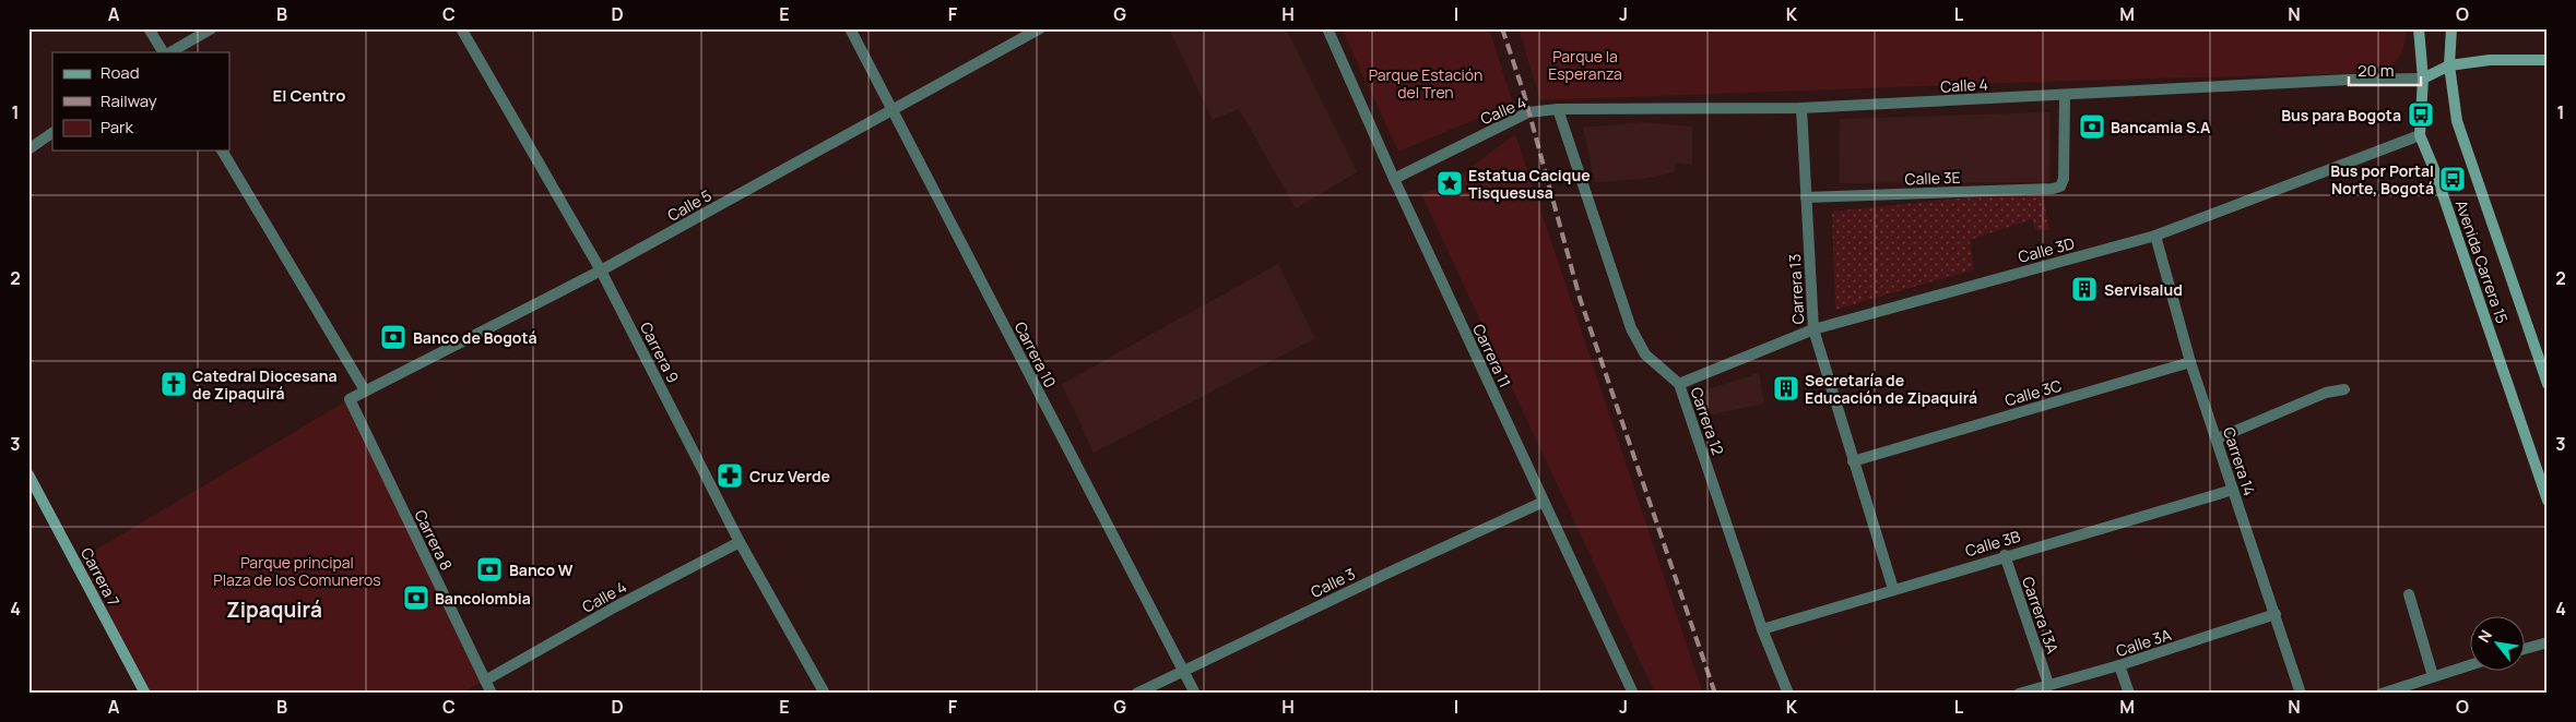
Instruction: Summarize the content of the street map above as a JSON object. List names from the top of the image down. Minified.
{"streets":{"main road":["Calle 4","Avenida Carrera 15","Carrera 7"],"street":["Calle 3E","Calle 5","Calle 3D","Carrera 13","Carrera 9","Carrera 10","Carrera 11","Calle 3C","Carrera 12","Carrera 14","Carrera 8","Calle 3B","Calle 3","Carrera 13A","Calle 3A"]},"crossings":[["Calle 4","Calle 3E"],["Calle 4","Avenida Carrera 15"],["Calle 4","Carrera 13"],["Calle 4","Carrera 9"],["Calle 4","Carrera 11"],["Calle 4","Carrera 12"],["Calle 4","Carrera 8"],["Calle 3E","Carrera 13"],["Calle 5","Carrera 9"],["Calle 5","Carrera 10"],["Calle 5","Carrera 8"],["Calle 3D","Avenida Carrera 15"],["Calle 3D","Carrera 13"],["Calle 3D","Carrera 12"],["Calle 3D","Carrera 14"],["Carrera 13","Calle 3C"],["Carrera 13","Calle 3B"],["Carrera 10","Calle 3"],["Carrera 11","Calle 3"],["Calle 3C","Carrera 14"],["Carrera 12","Calle 3B"],["Carrera 14","Calle 3B"],["Carrera 14","Calle 3A"],["Calle 3B","Carrera 13A"],["Carrera 13A","Calle 3A"]],"districts":["El Centro","Zipaquirá"],"parks":["Parque la Esperanza","Parque Estación del Tren","Parque principal Plaza de los Comuneros"],"places":{"bus stop":["Bus para Bogota","Bus por Portal Norte, Bogotá"],"bank":["Bancamia S.A","Banco de Bogotá","Banco W","Bancolombia"],"place":["Estatua Cacique Tisquesusa"],"building":["Servisalud","Secretaría de Educación de Zipaquirá"],"church":["Catedral Diocesana de Zipaquirá"],"pharmacy":["Cruz Verde"]},"legend":["Road","Railway","Park"],"scale_bar":"20 m","north":"top left","grid":{"columns":["A","B","C","D","E","F","G","H","I","J","K","L","M","N","O"],"rows":["1","2","3","4"]}}
